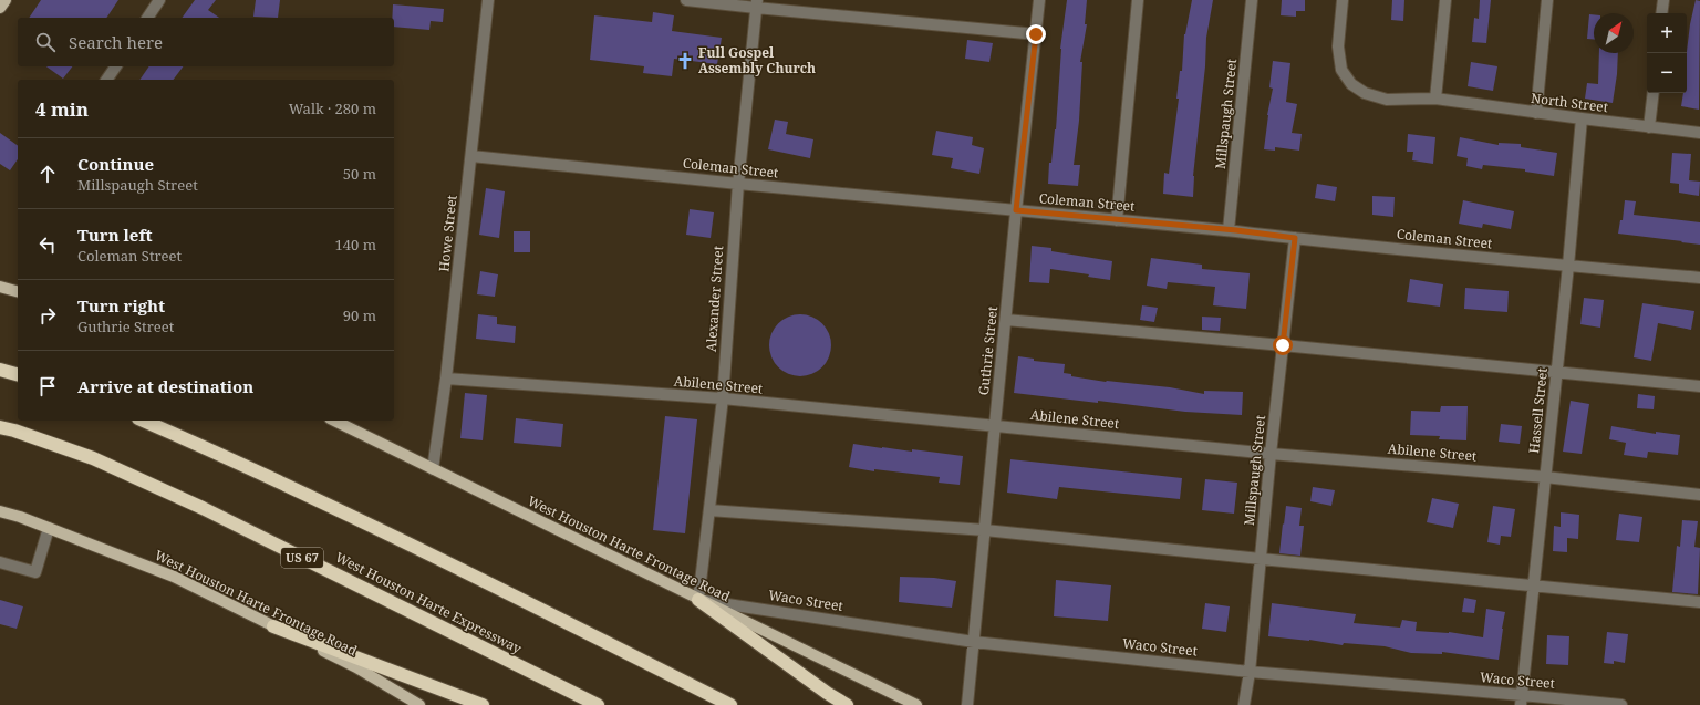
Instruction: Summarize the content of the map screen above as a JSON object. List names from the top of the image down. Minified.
{"streets":{"highway":["US 67","West Houston Harte Expressway"],"main road":["West Houston Harte Frontage Road"],"street":["North Street","Millspaugh Street","Coleman Street","Howe Street","Alexander Street","Guthrie Street","Abilene Street","Hassell Street","Waco Street"]},"crossings":[["North Street","Hassell Street"],["Millspaugh Street","Coleman Street"],["Millspaugh Street","Abilene Street"],["Millspaugh Street","Waco Street"],["Coleman Street","Howe Street"],["Coleman Street","Alexander Street"],["Coleman Street","Guthrie Street"],["Coleman Street","Hassell Street"],["Howe Street","Abilene Street"],["Howe Street","West Houston Harte Frontage Road"],["Alexander Street","Abilene Street"],["Alexander Street","West Houston Harte Frontage Road"],["Alexander Street","Waco Street"],["Guthrie Street","Abilene Street"],["Guthrie Street","Waco Street"],["Abilene Street","Hassell Street"],["Hassell Street","Waco Street"],["West Houston Harte Frontage Road","Waco Street"]],"places":{"church":["Full Gospel Assembly Church"]},"north":"top right","page":{"map_buttons":["+","−"],"search":"Search here","heading":["4 min","Walk · 280 m"],"list":[["Continue","Millspaugh Street","50 m"],["Turn left","Coleman Street","140 m"],["Turn right","Guthrie Street","90 m"],"Arrive at destination"]}}
